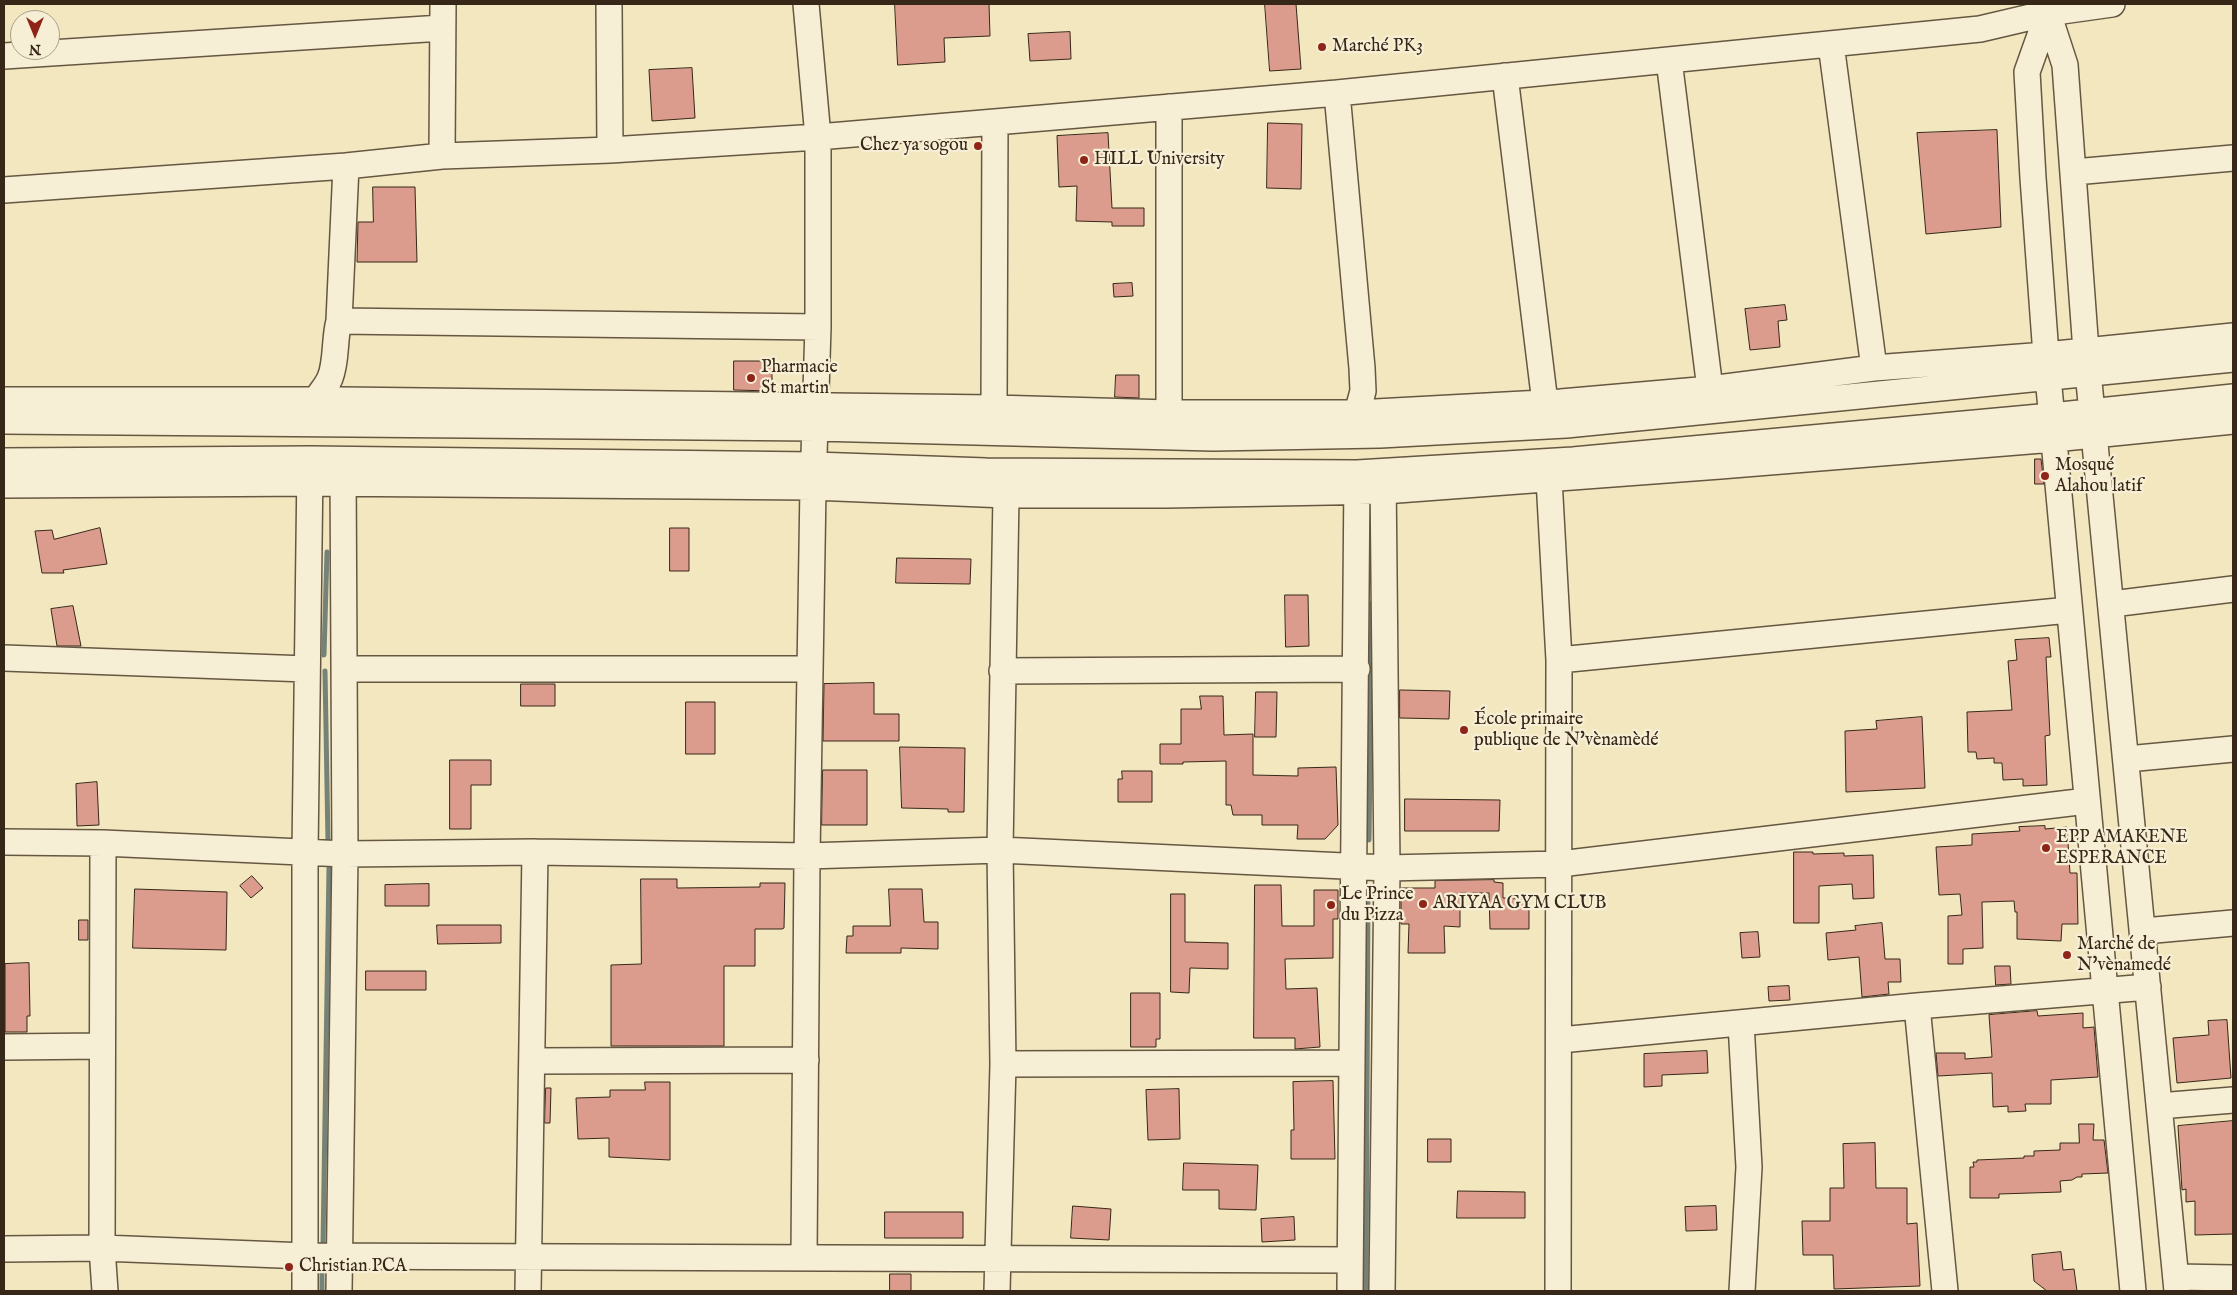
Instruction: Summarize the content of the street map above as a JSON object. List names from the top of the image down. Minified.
{"places":["Marché PK3","Chez ya sogou","HILL University","Pharmacie St martin","Mosqué Alahou latif","École primaire publique de N'vènamèdé","EPP AMAKENE ESPERANCE","ARIYAA GYM CLUB","Le Prince du Pizza","Marché de N'vènamedé","Christian PCA"],"north":"bottom"}
